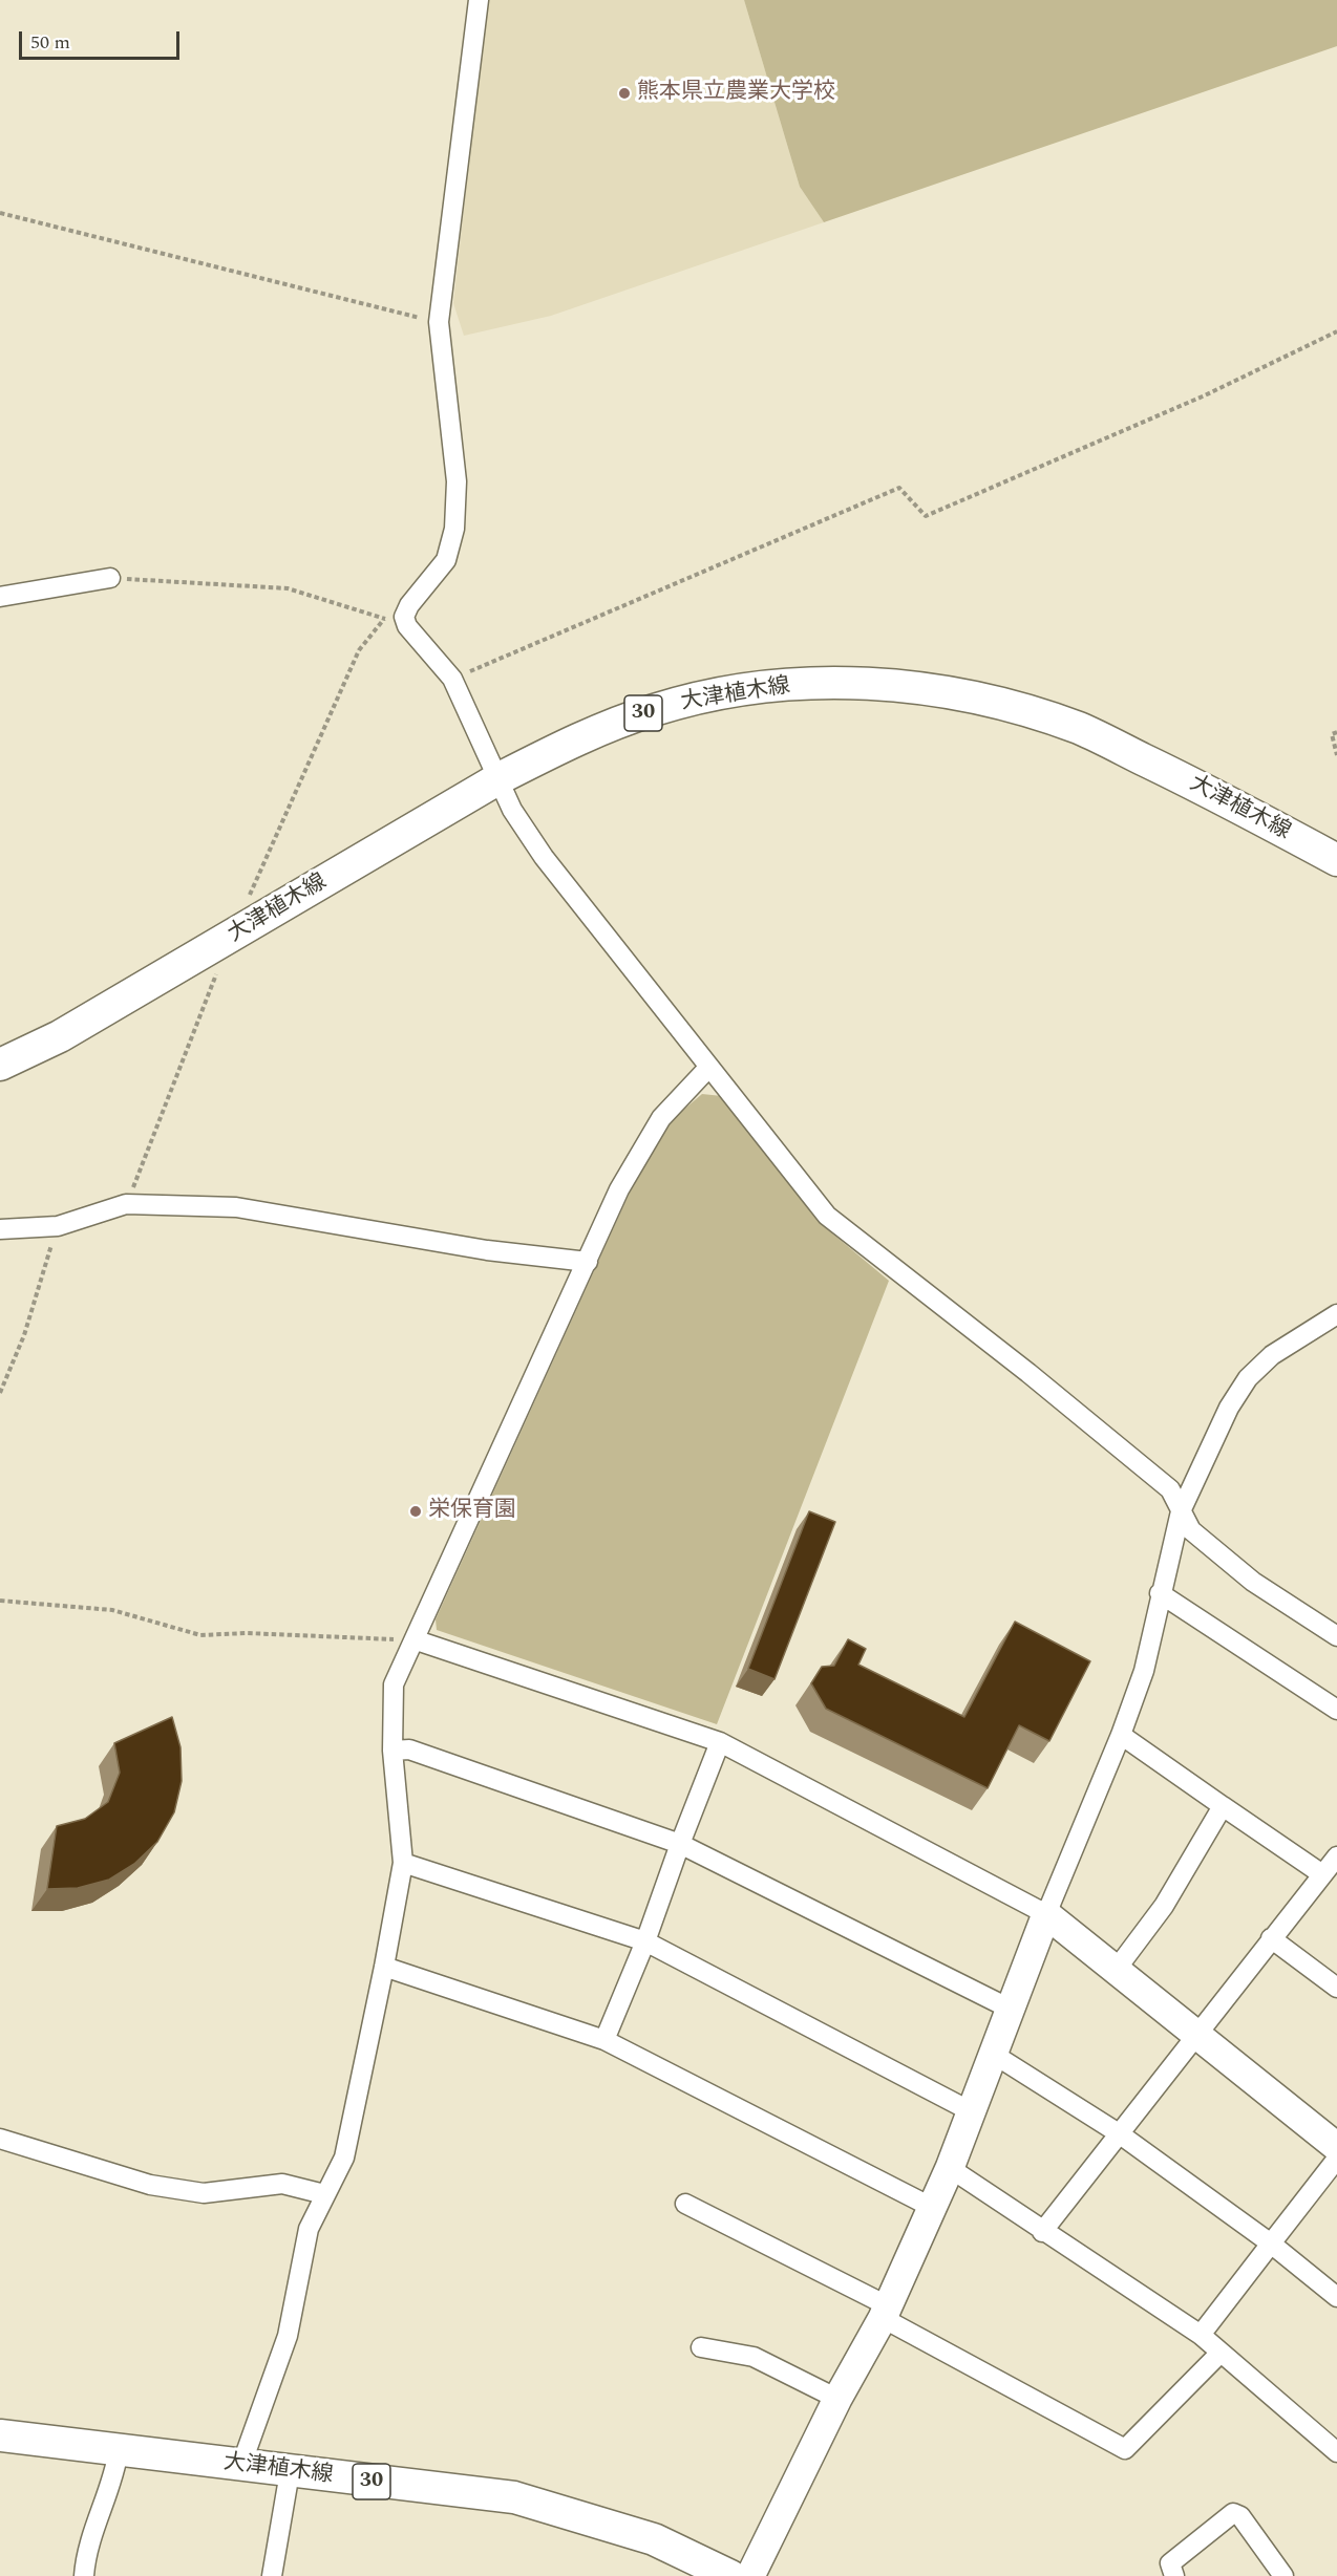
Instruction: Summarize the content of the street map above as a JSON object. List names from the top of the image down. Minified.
{"streets":{"main road":["大津植木線","30"]},"places":["熊本県立農業大学校","栄保育園"],"scale_bar":"50 m"}
